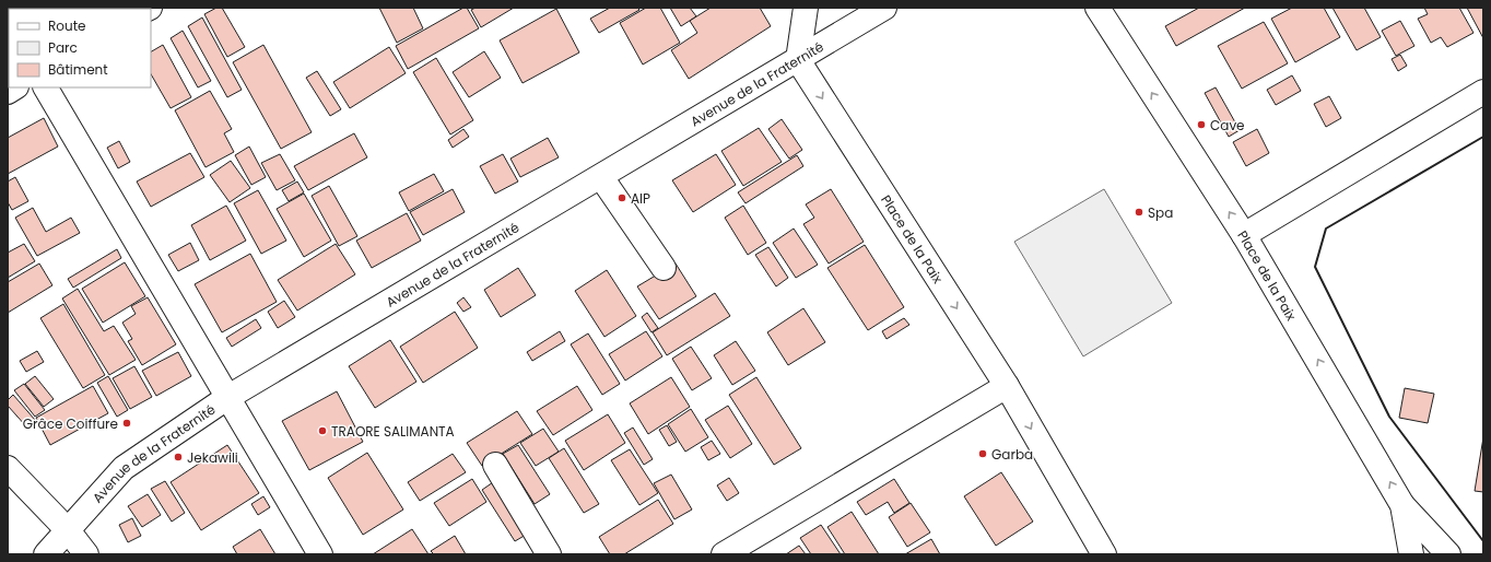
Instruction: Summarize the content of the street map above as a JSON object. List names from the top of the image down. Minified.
{"streets":{"main road":["Avenue de la Fraternité","Place de la Paix"]},"crossings":[["Avenue de la Fraternité","Place de la Paix"]],"places":["Cave","AIP","Spa","Grâce Coiffure","TRAORE SALIMANTA","Garba","Jekawili"],"legend":["Route","Parc","Bâtiment"]}
